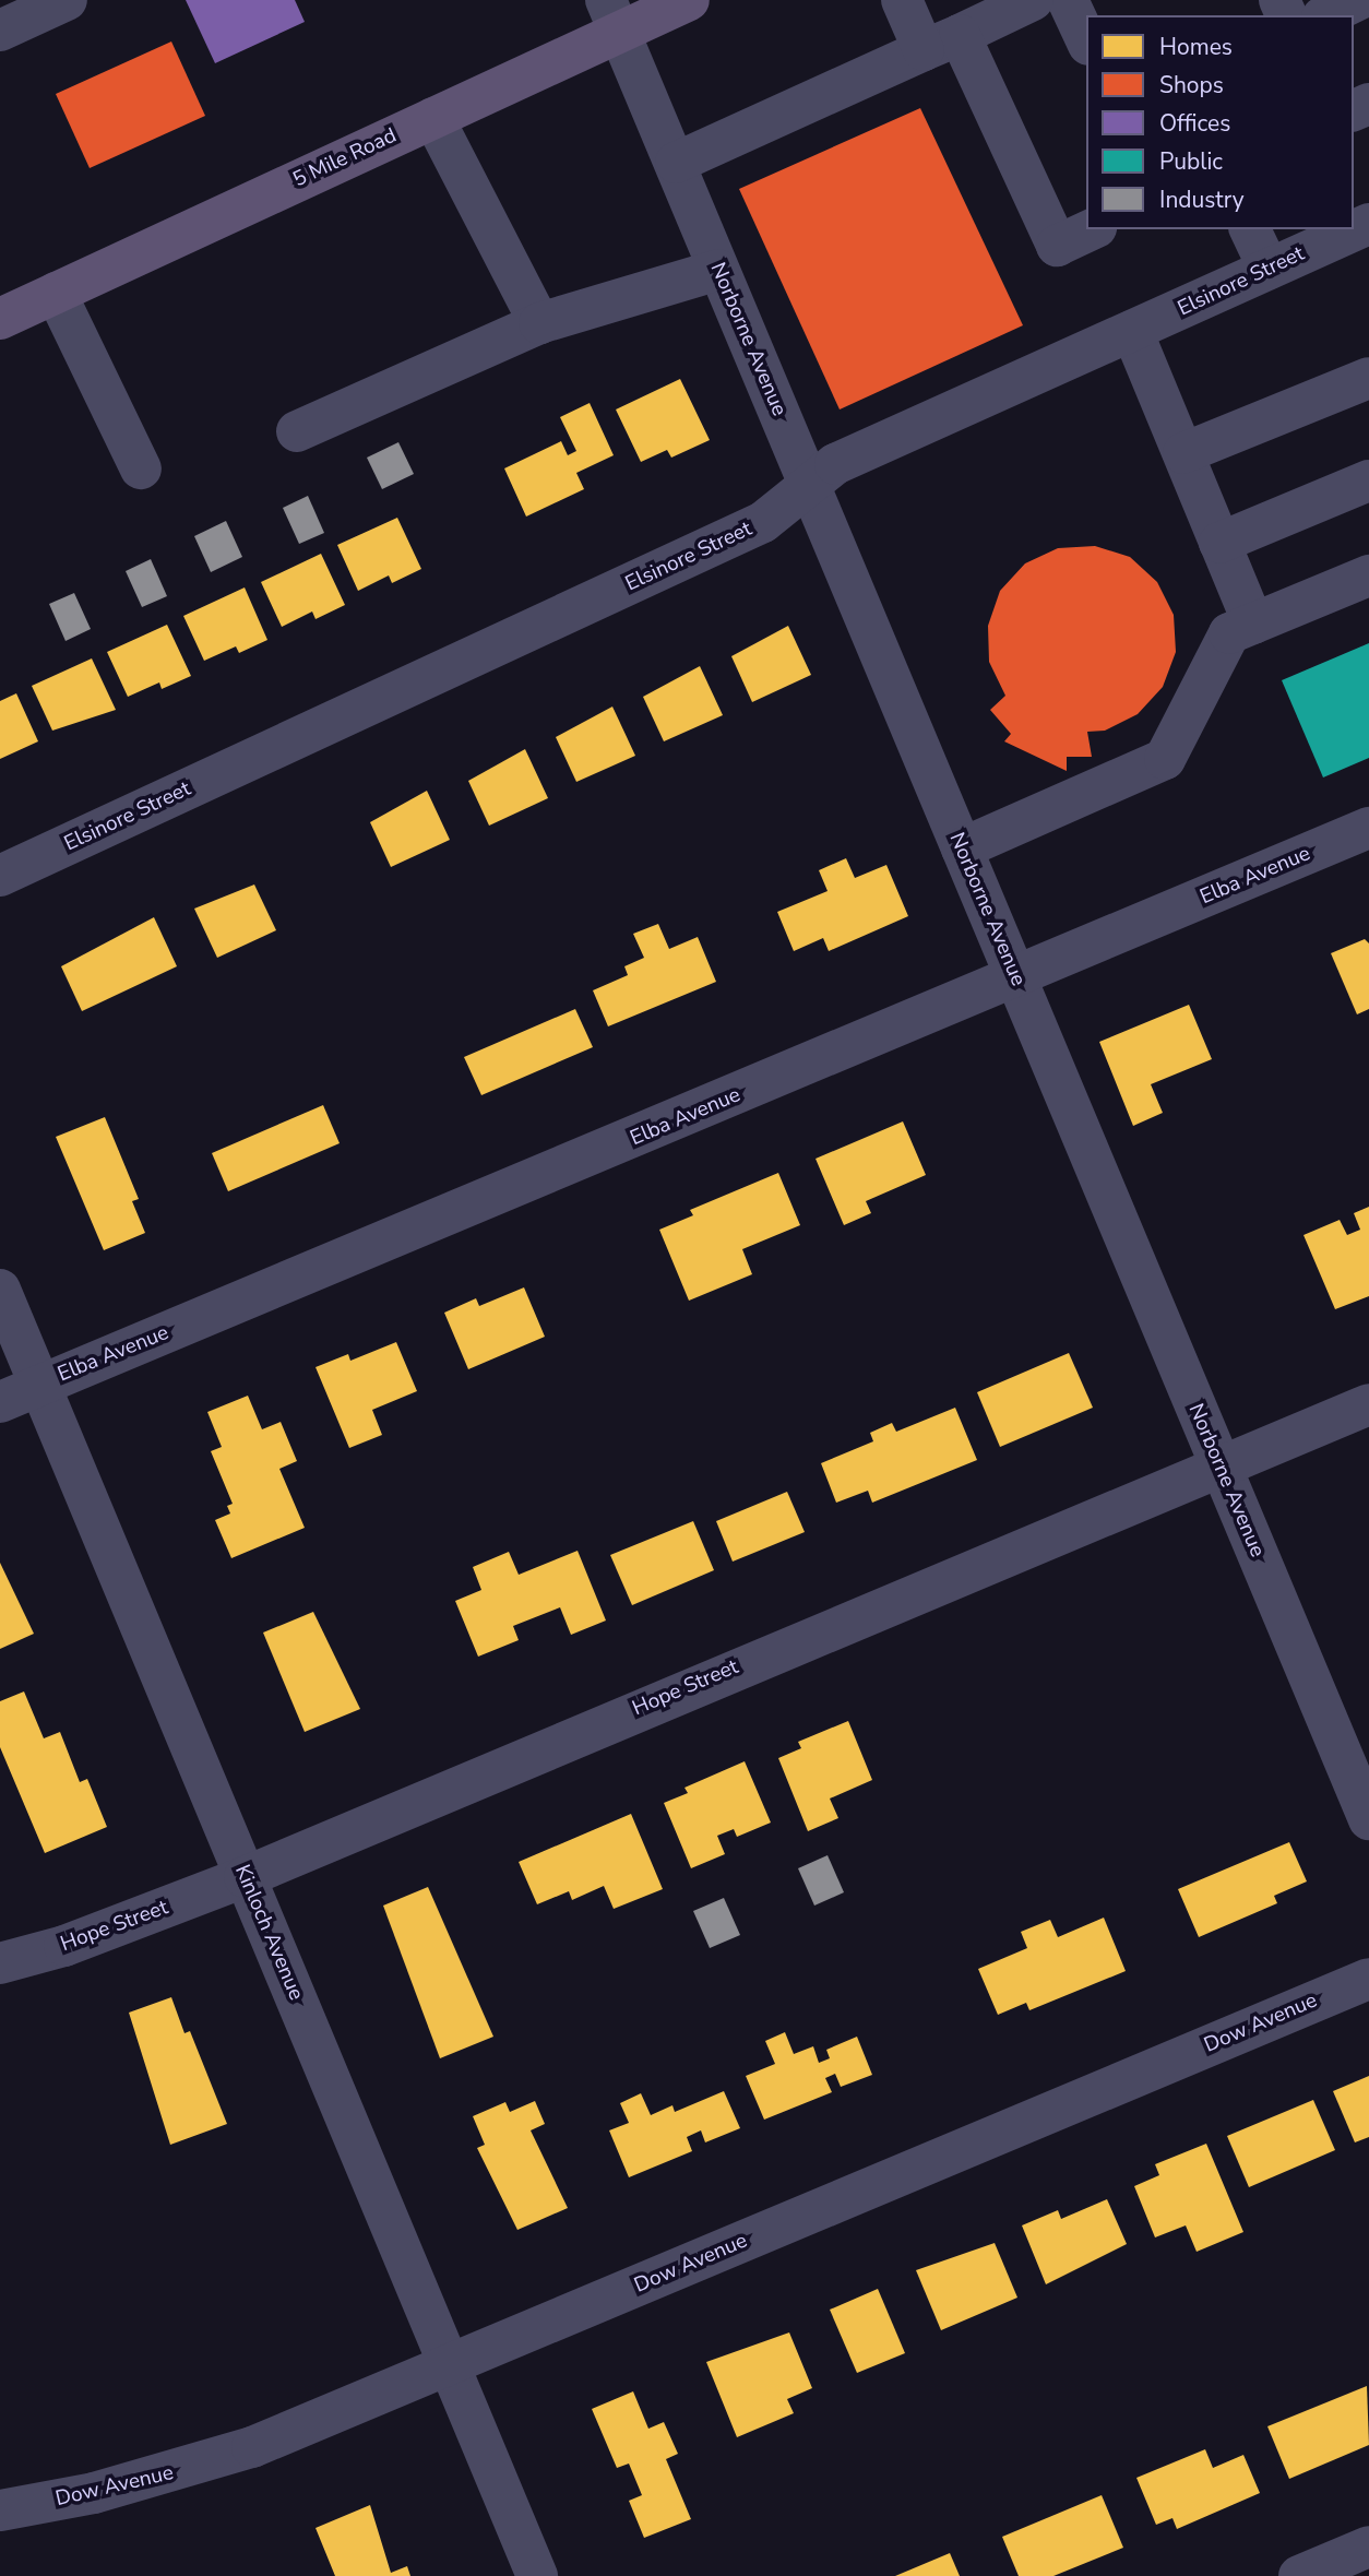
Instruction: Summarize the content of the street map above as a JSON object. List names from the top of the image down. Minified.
{"streets":{"main road":["5 Mile Road"],"street":["Elsinore Street","Norborne Avenue","Elba Avenue","Hope Street","Kinloch Avenue","Dow Avenue"]},"crossings":[["5 Mile Road","Norborne Avenue"],["Elsinore Street","Norborne Avenue"],["Norborne Avenue","Elba Avenue"],["Norborne Avenue","Hope Street"],["Elba Avenue","Kinloch Avenue"],["Hope Street","Kinloch Avenue"],["Kinloch Avenue","Dow Avenue"]],"legend":["Homes","Shops","Offices","Public","Industry"]}
